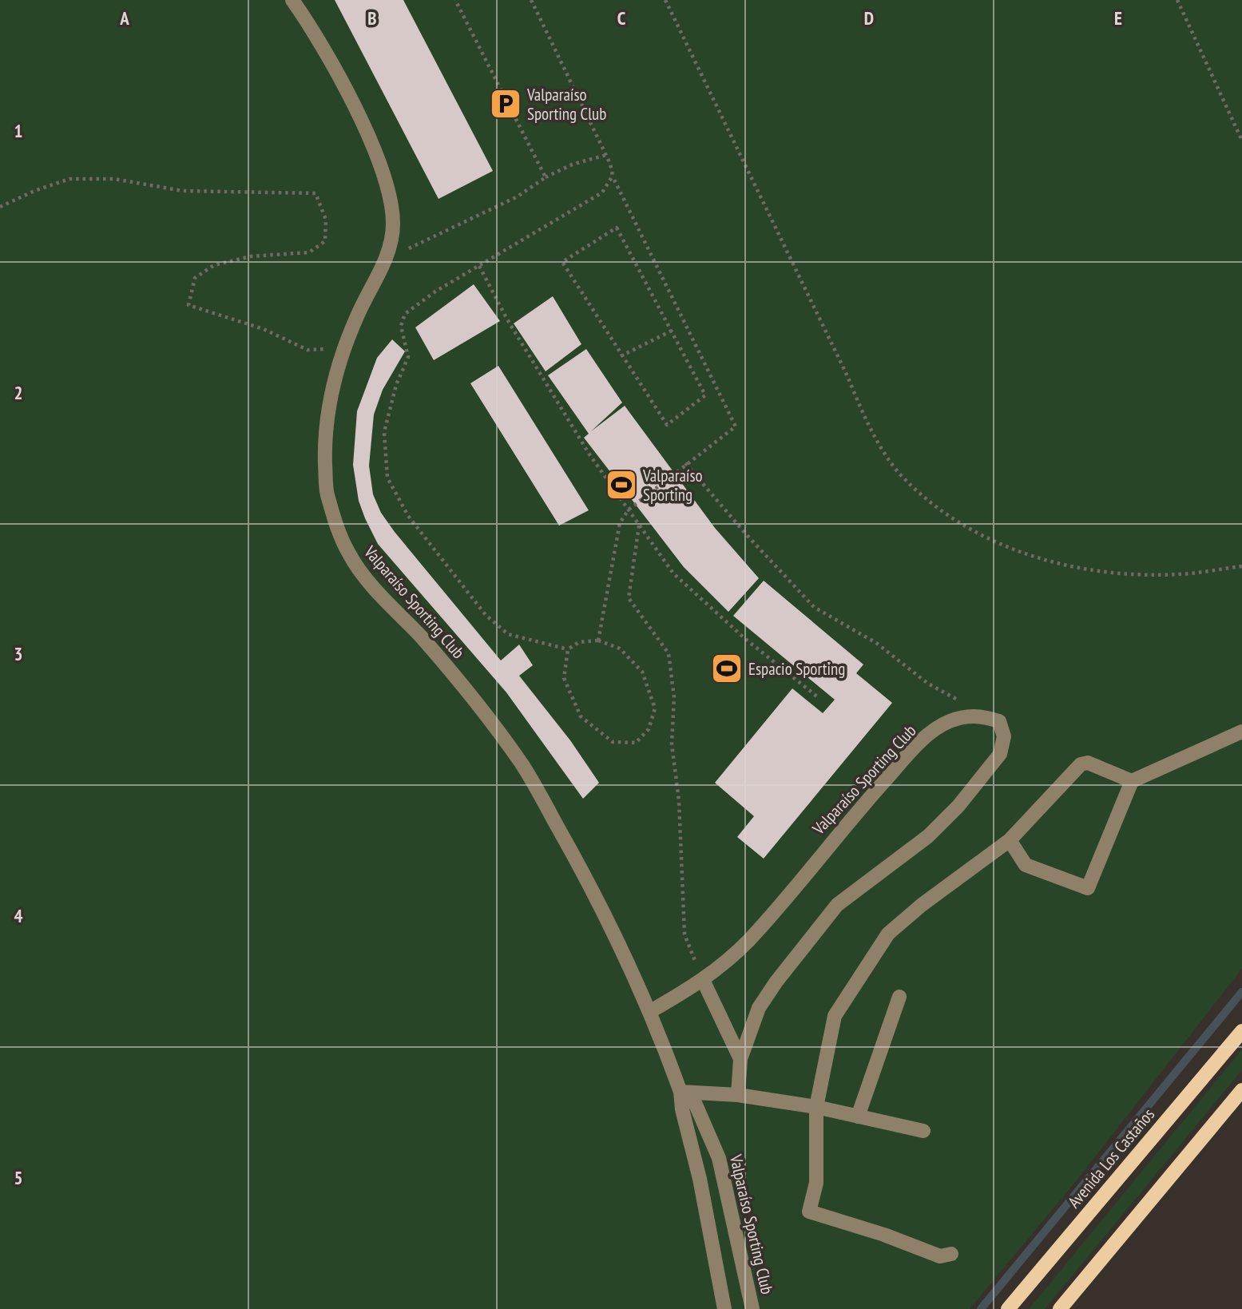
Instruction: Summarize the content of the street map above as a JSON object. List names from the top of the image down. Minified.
{"streets":{"main road":["Avenida Los Castaños"],"lane":["Valparaíso Sporting Club"]},"places":{"parking":["Valparaíso Sporting Club"],"sports":["Valparaíso Sporting","Espacio Sporting"]},"grid":{"columns":["A","B","C","D","E"],"rows":["1","2","3","4","5"]}}
